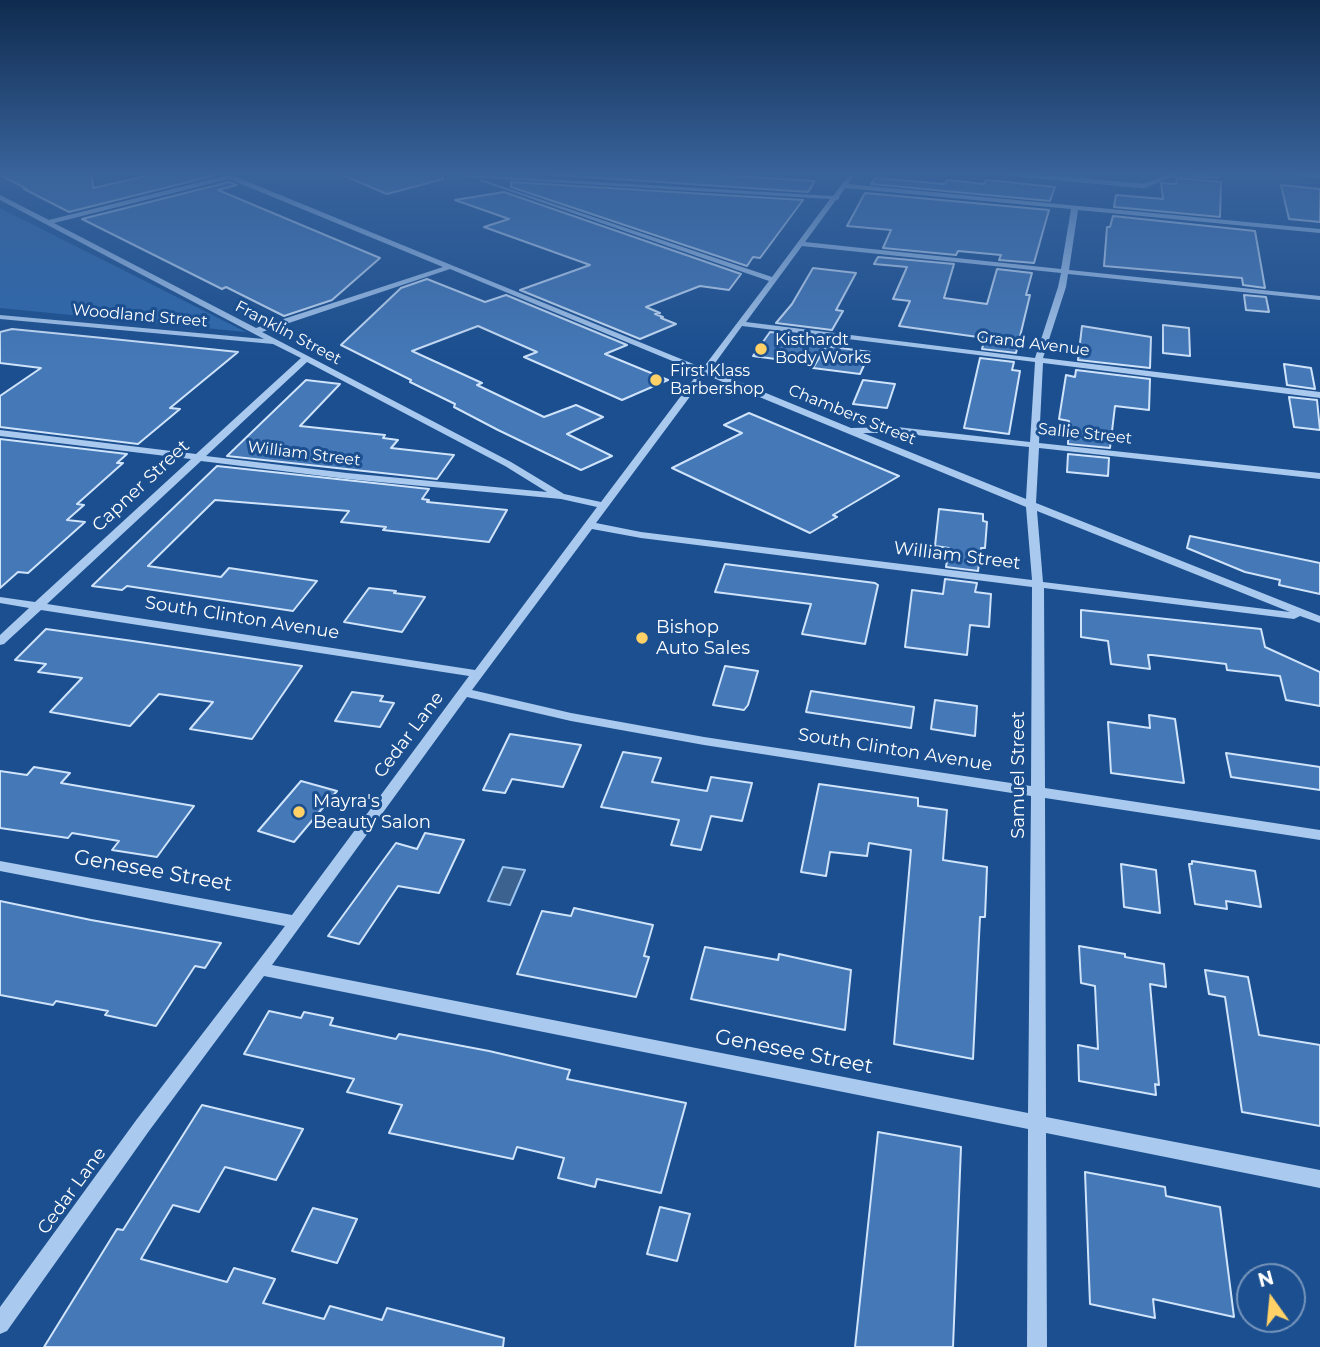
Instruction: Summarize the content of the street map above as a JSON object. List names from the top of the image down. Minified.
{"streets":{"street":["Woodland Street","Franklin Street","Grand Avenue","Chambers Street","Sallie Street","William Street","Capner Street","South Clinton Avenue","Cedar Lane","Samuel Street","Genesee Street"]},"crossings":[["Woodland Street","Franklin Street"],["Franklin Street","William Street"],["Franklin Street","Capner Street"],["Grand Avenue","Cedar Lane"],["Grand Avenue","Samuel Street"],["Chambers Street","Sallie Street"],["Chambers Street","William Street"],["Chambers Street","Cedar Lane"],["Chambers Street","Samuel Street"],["Sallie Street","Samuel Street"],["William Street","Capner Street"],["William Street","Cedar Lane"],["William Street","Samuel Street"],["Capner Street","South Clinton Avenue"],["South Clinton Avenue","Cedar Lane"],["South Clinton Avenue","Samuel Street"],["Cedar Lane","Genesee Street"],["Samuel Street","Genesee Street"]],"places":["Kisthardt Body Works","First Klass Barbershop","Bishop Auto Sales","Mayra's Beauty Salon"],"north":"top"}
